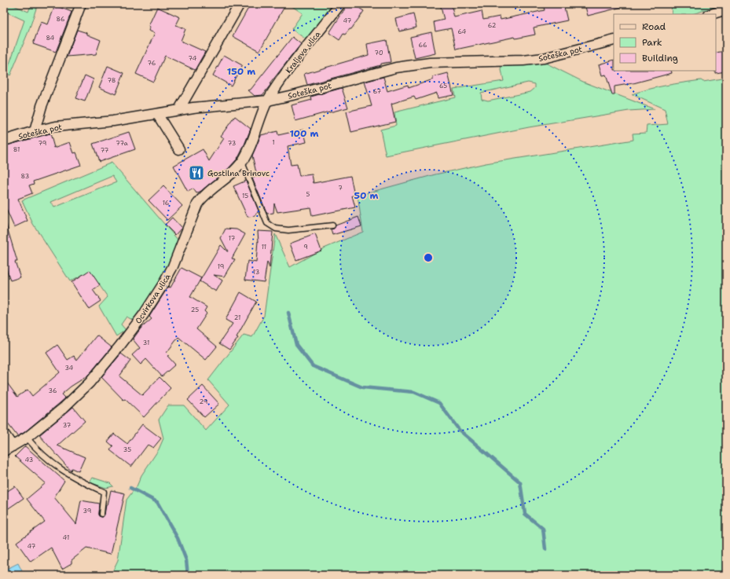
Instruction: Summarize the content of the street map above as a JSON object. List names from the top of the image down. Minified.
{"streets":{"street":["Kraljeva ulica","Soteška pot","Ocvirkova ulica"]},"crossings":[["Kraljeva ulica","Soteška pot"],["Kraljeva ulica","Ocvirkova ulica"],["Soteška pot","Ocvirkova ulica"]],"places":{"restaurant":["Gostilna Brinovc"]},"house_numbers":["86","47","62","64","84","66","70","74","76","78","65","67","1","79","77a","73","81","77","83","7","5","15","16","17","11","9","19","13","25","21","31","34","36","29","37","35","43","39","41","47"],"legend":["Road","Park","Building"],"rings":["150 m","100 m","50 m"]}
